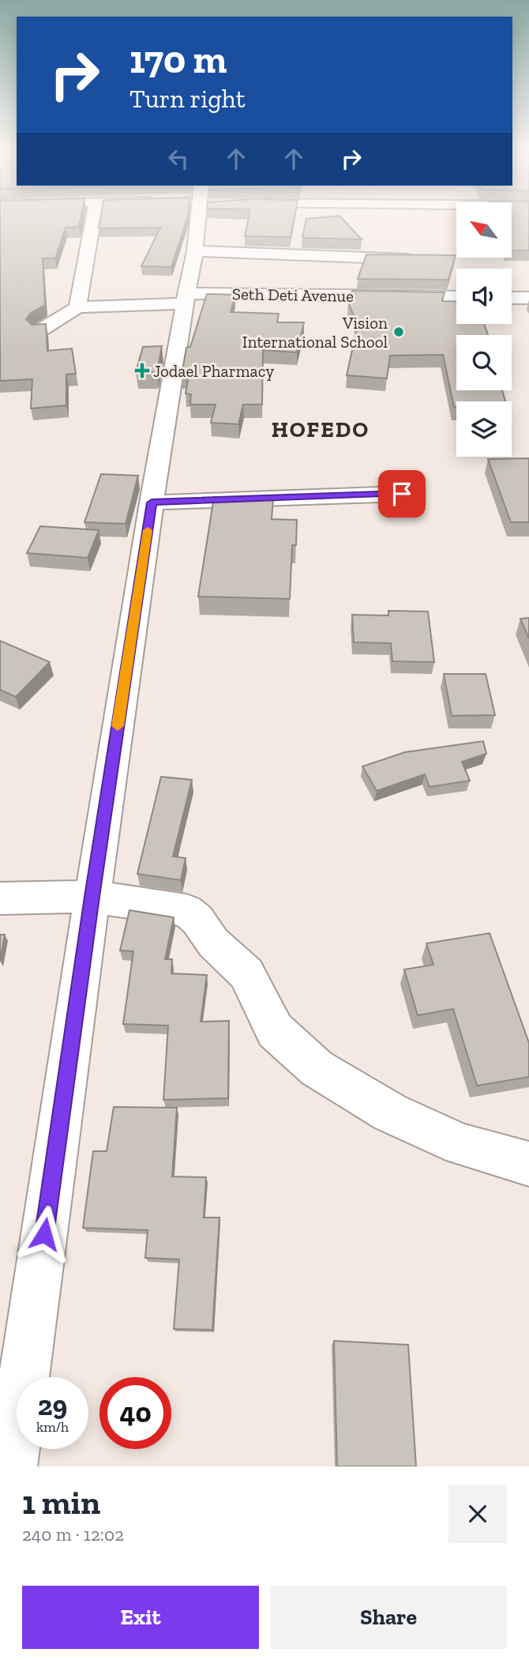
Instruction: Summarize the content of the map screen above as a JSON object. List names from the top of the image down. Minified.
{"streets":{"street":["Seth Deti Avenue"]},"districts":["HOFEDO"],"places":{"other":["Vision International School"],"health":["Jodael Pharmacy"]},"north":"top left","page":{"turn":["170 m","Turn right"],"speed":"29 km/h","limit":"40","heading":["1 min","240 m · 12:02"],"buttons":["Exit","Share"]}}
